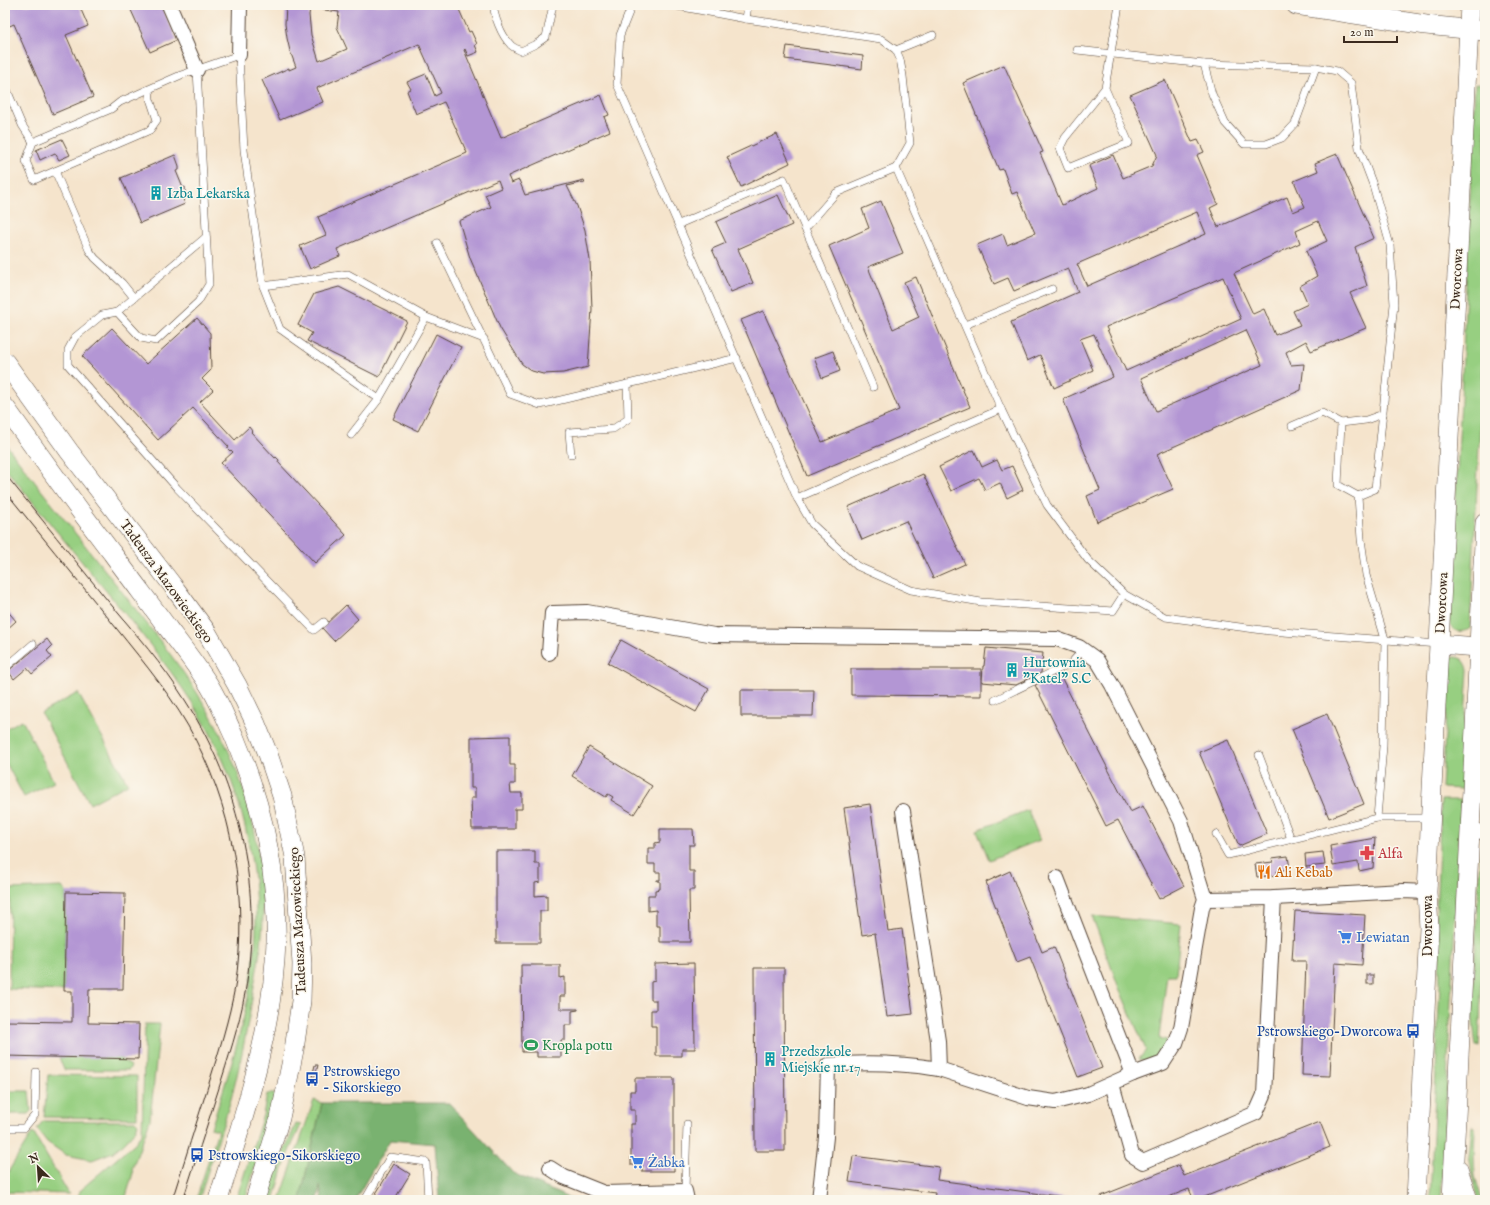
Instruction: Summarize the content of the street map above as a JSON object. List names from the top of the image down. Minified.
{"streets":{"street":["Dworcowa","Tadeusza Mazowieckiego"]},"places":{"building":["Izba Lekarska","Hurtownia \"Katel\" S.C","Przedszkole Miejskie nr 17"],"pharmacy":["Alfa"],"restaurant":["Ali Kebab"],"supermarket":["Lewiatan","Żabka"],"bus stop":["Pstrowskiego-Dworcowa","Pstrowskiego - Sikorskiego","Pstrowskiego-Sikorskiego"],"sports":["Kropla potu"]},"scale_bar":"20 m","north":"top left"}
